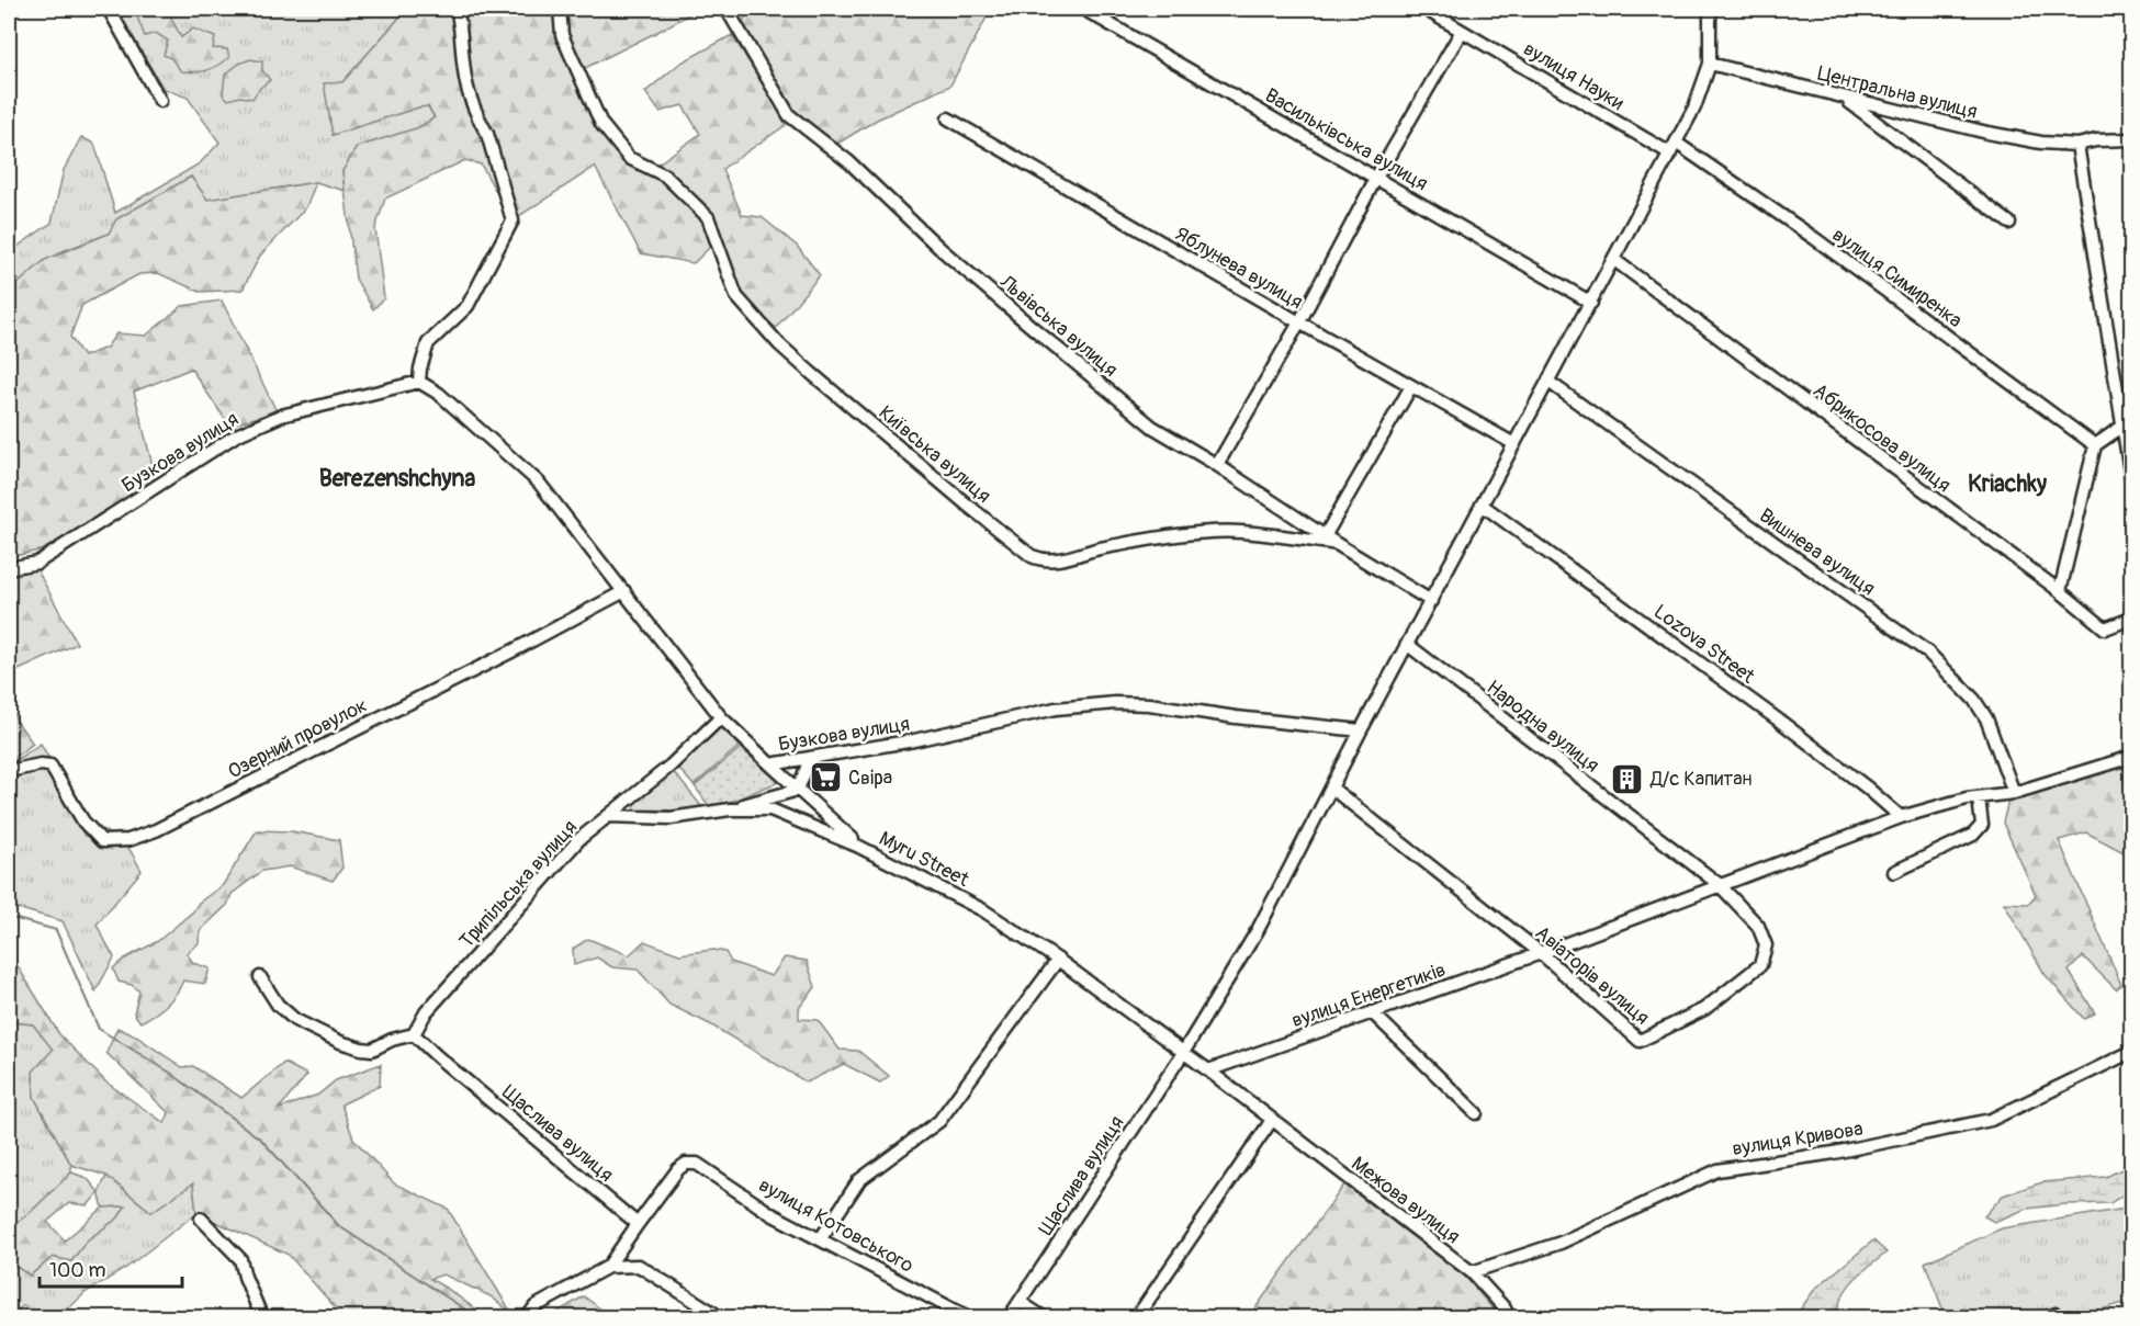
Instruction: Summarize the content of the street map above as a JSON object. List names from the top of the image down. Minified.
{"streets":{"street":["вулиця Науки","Центральна вулиця","Васильківська вулиця","Яблунева вулиця","вулиця Симиренка","Львівська вулиця","Абрикосова вулиця","Бузкова вулиця","Київська вулиця","Вишнева вулиця","Lozova Street","Народна вулиця","Озерний провулок","Myru Street","Трипільська вулиця","Авіаторів вулиця","вулиця Енергетиків","Щаслива вулиця","вулиця Кривова","Межова вулиця","вулиця Котовського"]},"crossings":[["вулиця Науки","вулиця Симиренка"],["вулиця Науки","Щаслива вулиця"],["Центральна вулиця","Щаслива вулиця"],["Васильківська вулиця","Щаслива вулиця"],["Яблунева вулиця","Щаслива вулиця"],["вулиця Симиренка","Щаслива вулиця"],["Львівська вулиця","Київська вулиця"],["Львівська вулиця","Щаслива вулиця"],["Абрикосова вулиця","Щаслива вулиця"],["Бузкова вулиця","Озерний провулок"],["Бузкова вулиця","Трипільська вулиця"],["Бузкова вулиця","Щаслива вулиця"],["Вишнева вулиця","вулиця Енергетиків"],["Вишнева вулиця","Щаслива вулиця"],["Lozova Street","вулиця Енергетиків"],["Lozova Street","Щаслива вулиця"],["Народна вулиця","Авіаторів вулиця"],["Народна вулиця","вулиця Енергетиків"],["Народна вулиця","Щаслива вулиця"],["Myru Street","Трипільська вулиця"],["Myru Street","Щаслива вулиця"],["Myru Street","Межова вулиця"],["Трипільська вулиця","Щаслива вулиця"],["Авіаторів вулиця","вулиця Енергетиків"],["Авіаторів вулиця","Щаслива вулиця"],["вулиця Енергетиків","Межова вулиця"],["Щаслива вулиця","Межова вулиця"],["Щаслива вулиця","вулиця Котовського"],["вулиця Кривова","Межова вулиця"]],"districts":["Berezenshchyna","Kriachky"],"places":{"supermarket":["Свіра"],"building":["Д/с Капитан"]},"scale_bar":"100 m"}
